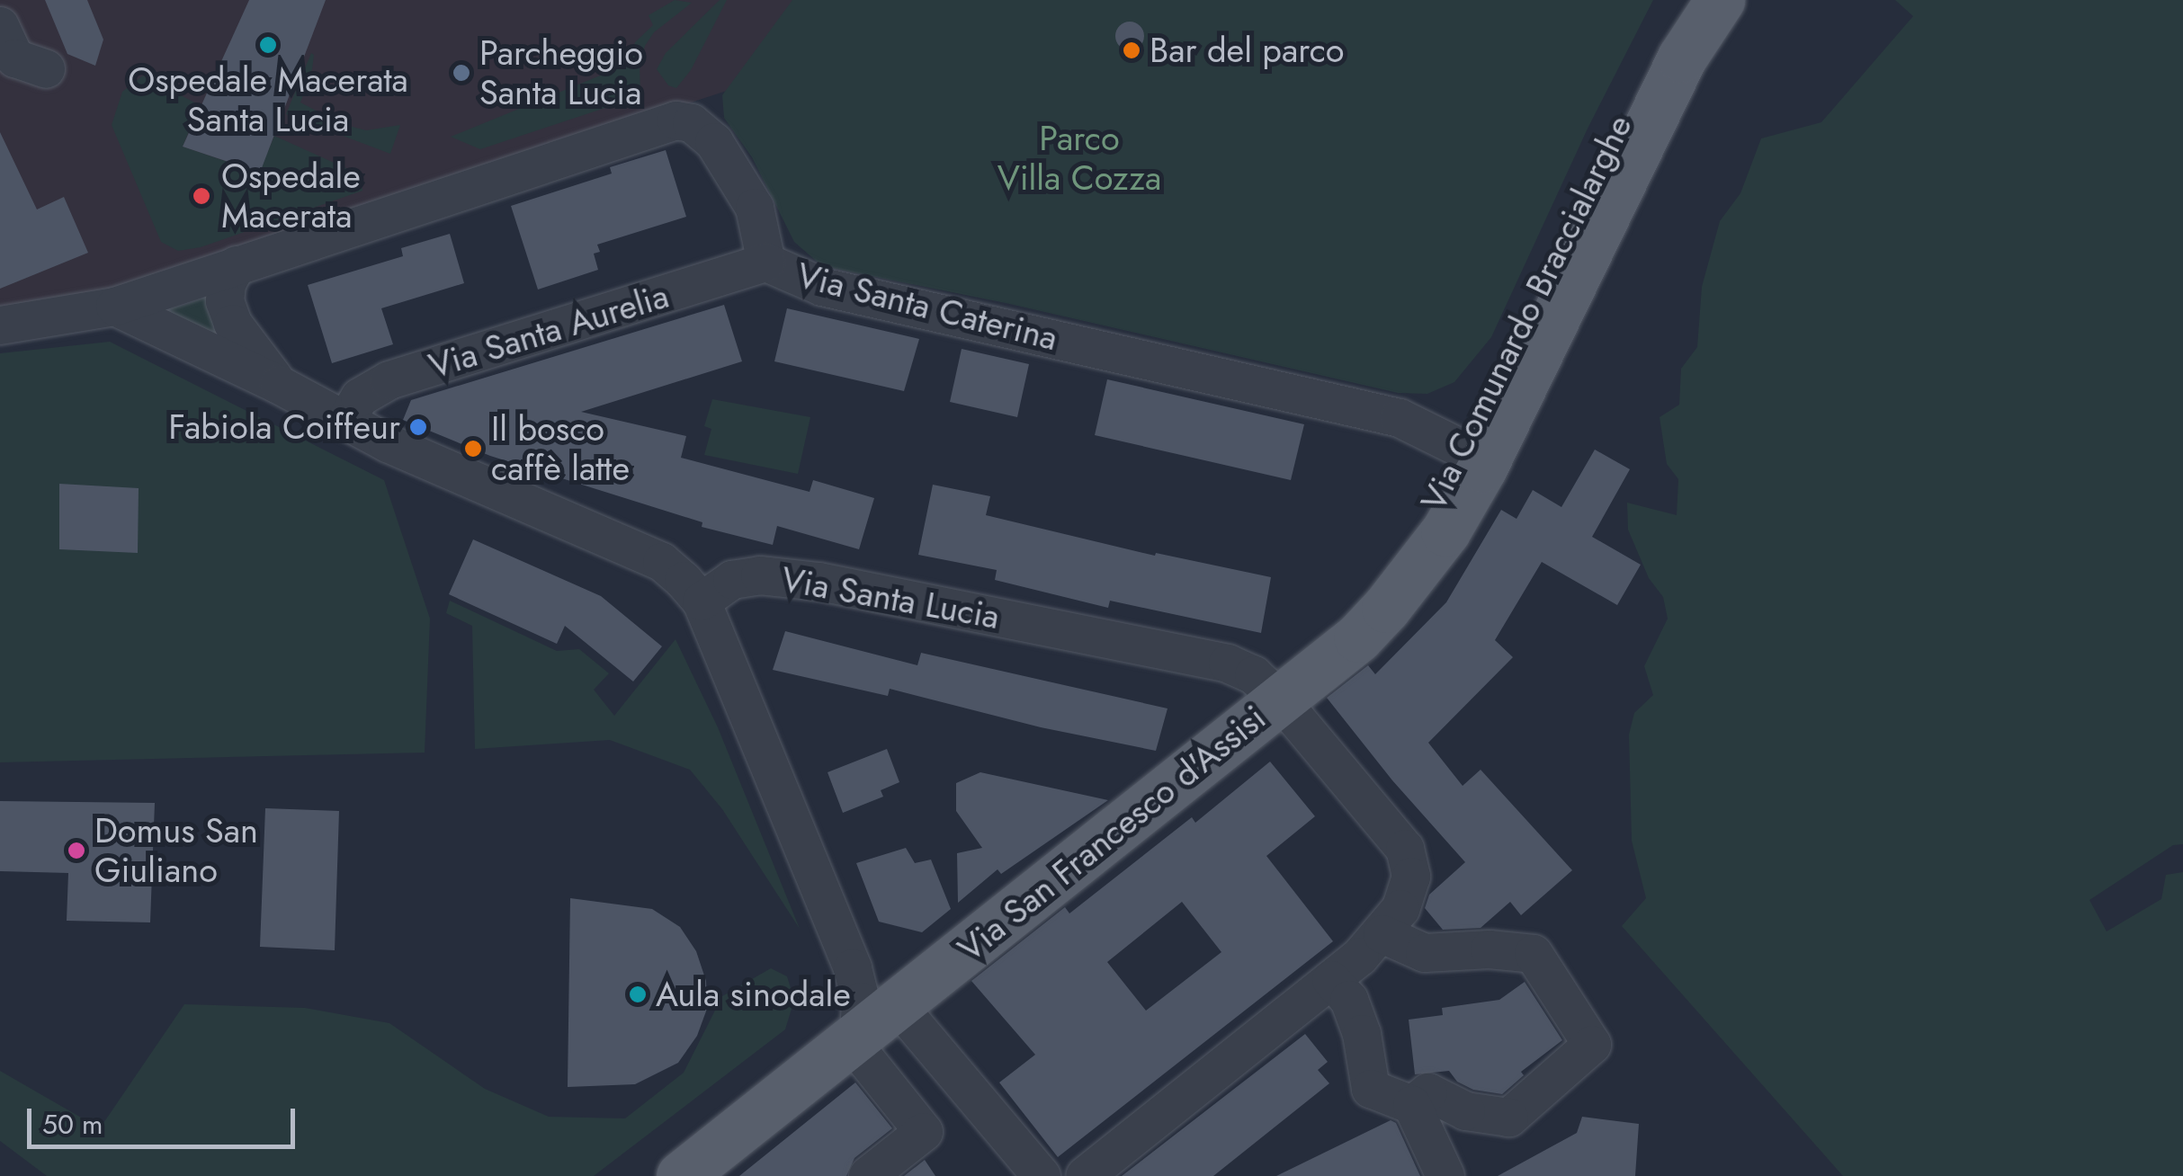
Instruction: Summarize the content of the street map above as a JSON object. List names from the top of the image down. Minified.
{"streets":{"main road":["Via Comunardo Braccialarghe","Via San Francesco d'Assisi"],"street":["Via Santa Caterina","Via Santa Aurelia","Via Santa Lucia"]},"crossings":[["Via Santa Caterina","Via Comunardo Braccialarghe"],["Via Santa Caterina","Via Santa Aurelia"],["Via Santa Caterina","Via San Francesco d'Assisi"],["Via Comunardo Braccialarghe","Via Santa Lucia"],["Via Comunardo Braccialarghe","Via San Francesco d'Assisi"],["Via Santa Lucia","Via San Francesco d'Assisi"]],"parks":["Parco Villa Cozza"],"places":["Ospedale Macerata Santa Lucia","Bar del parco","Parcheggio Santa Lucia","Ospedale Macerata","Fabiola Coiffeur","Il bosco caffè latte","Domus San Giuliano","Aula sinodale"],"scale_bar":"50 m"}
